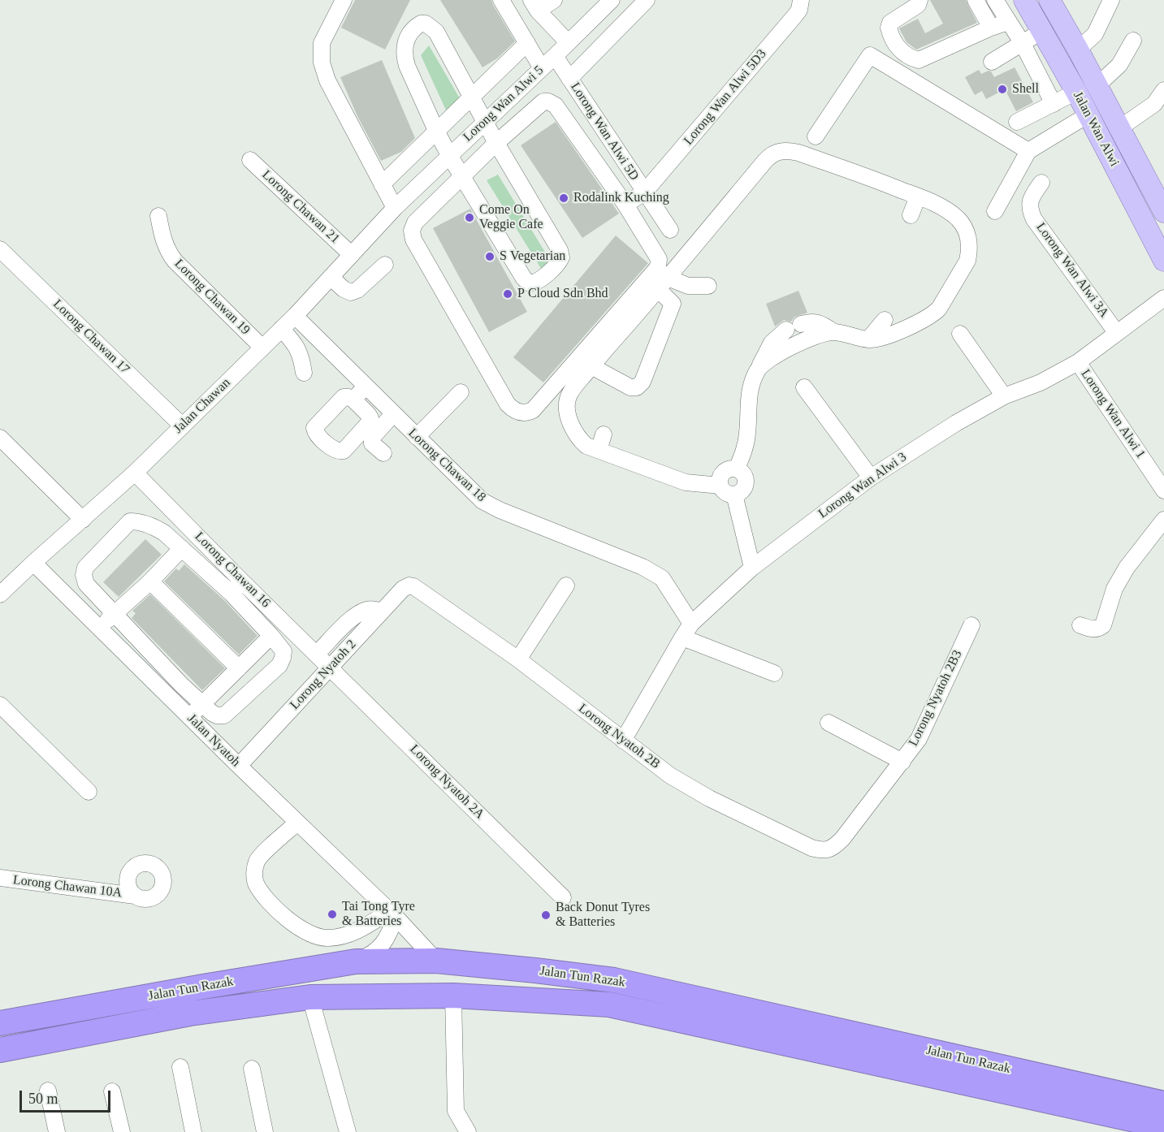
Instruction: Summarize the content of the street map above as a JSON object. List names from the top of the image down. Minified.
{"streets":{"highway":["Jalan Tun Razak"],"main road":["Jalan Wan Alwi"],"street":["Lorong Wan Alwi 5D3","Lorong Wan Alwi 5","Lorong Wan Alwi 5D","Lorong Chawan 21","Lorong Wan Alwi 3A","Lorong Chawan 19","Lorong Chawan 17","Jalan Chawan","Lorong Wan Alwi 1","Lorong Chawan 18","Lorong Wan Alwi 3","Lorong Chawan 16","Lorong Nyatoh 2","Lorong Nyatoh 2B3","Lorong Nyatoh 2B","Jalan Nyatoh","Lorong Nyatoh 2A","Lorong Chawan 10A"]},"crossings":[["Lorong Wan Alwi 5D3","Lorong Wan Alwi 5D"],["Lorong Wan Alwi 5","Lorong Wan Alwi 5D"],["Lorong Wan Alwi 5","Jalan Chawan"],["Lorong Chawan 21","Jalan Chawan"],["Lorong Wan Alwi 3A","Lorong Wan Alwi 3"],["Lorong Chawan 19","Jalan Chawan"],["Lorong Chawan 17","Jalan Chawan"],["Jalan Chawan","Lorong Chawan 18"],["Jalan Chawan","Lorong Chawan 16"],["Jalan Chawan","Jalan Nyatoh"],["Lorong Wan Alwi 1","Lorong Wan Alwi 3"],["Lorong Chawan 18","Lorong Wan Alwi 3"],["Lorong Wan Alwi 3","Lorong Nyatoh 2B"],["Lorong Chawan 16","Lorong Nyatoh 2"],["Lorong Chawan 16","Lorong Nyatoh 2A"],["Lorong Nyatoh 2","Lorong Nyatoh 2B"],["Lorong Nyatoh 2","Jalan Nyatoh"],["Lorong Nyatoh 2","Lorong Nyatoh 2A"],["Lorong Nyatoh 2B3","Lorong Nyatoh 2B"],["Jalan Nyatoh","Jalan Tun Razak"]],"places":["Shell","Rodalink Kuching","Come On Veggie Cafe","S Vegetarian","P Cloud Sdn Bhd","Tai Tong Tyre & Batteries","Back Donut Tyres & Batteries"],"scale_bar":"50 m"}
